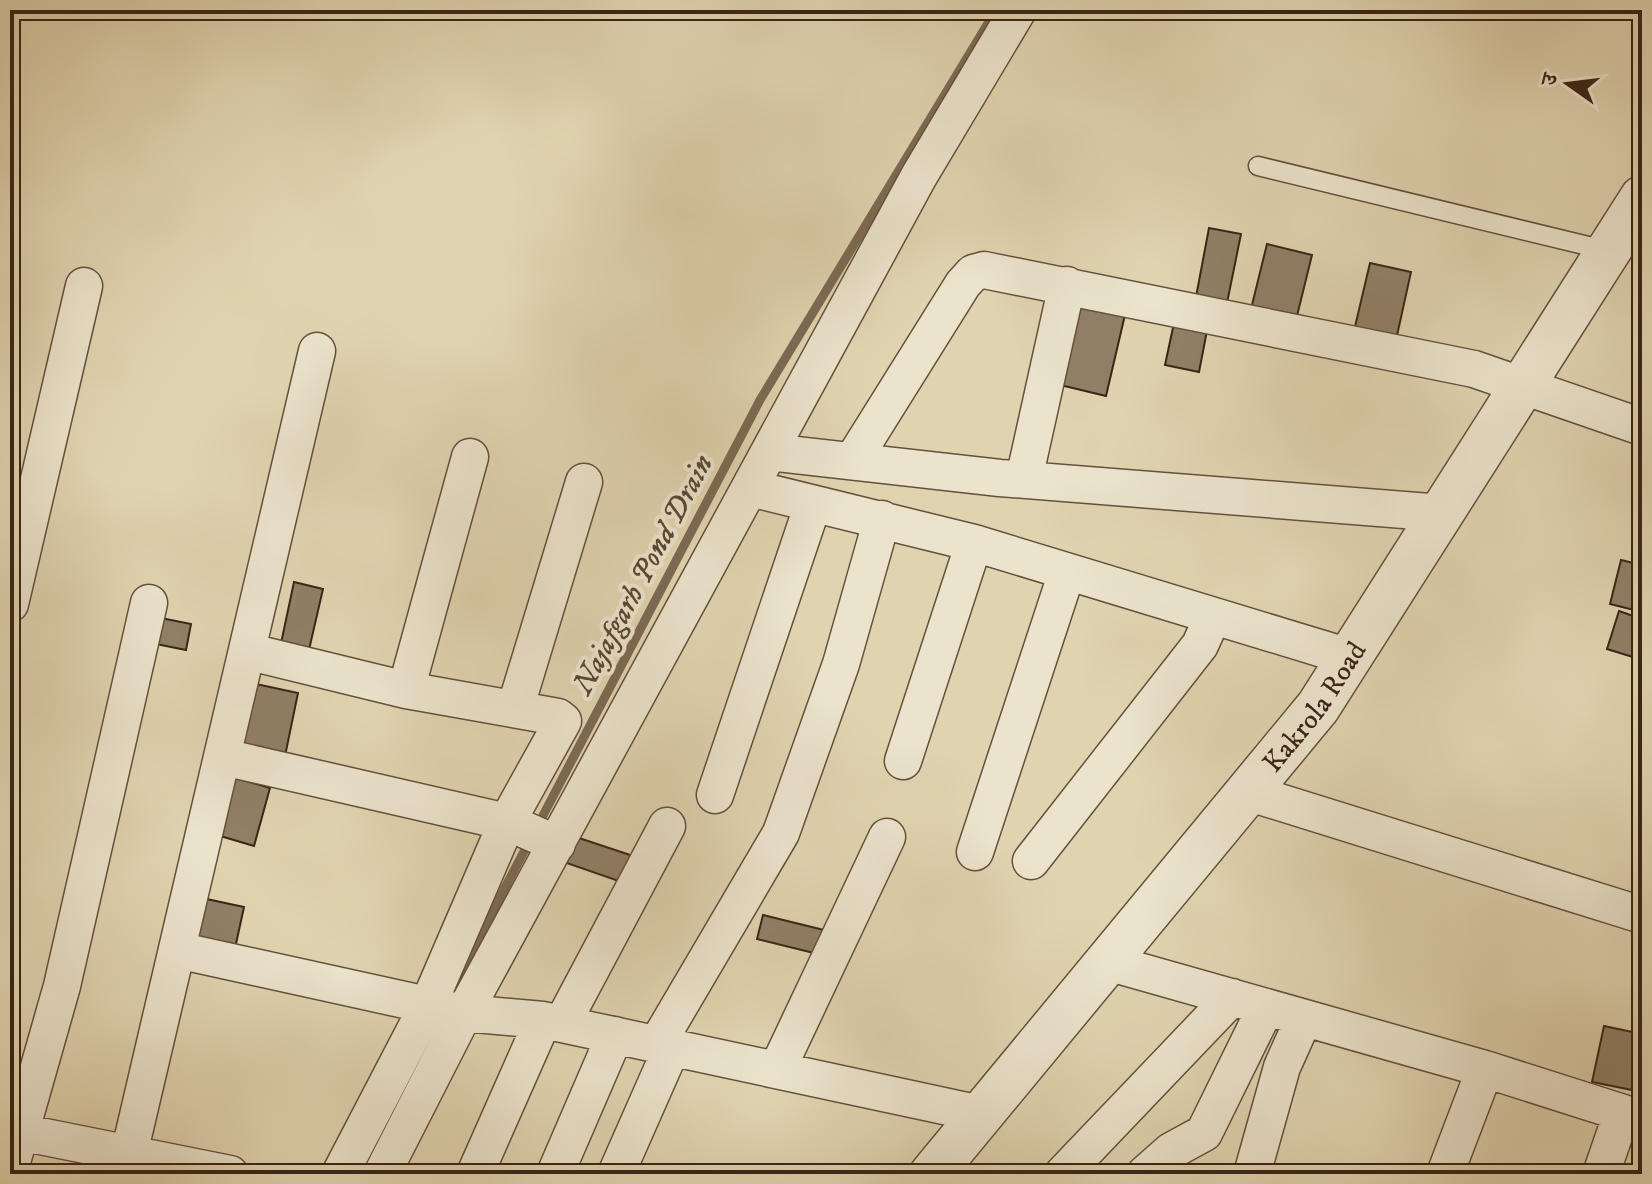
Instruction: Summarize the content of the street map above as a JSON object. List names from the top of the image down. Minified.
{"streets":{"street":["Kakrola Road"]},"water":["Najafgarh Pond Drain"],"north":"left"}
